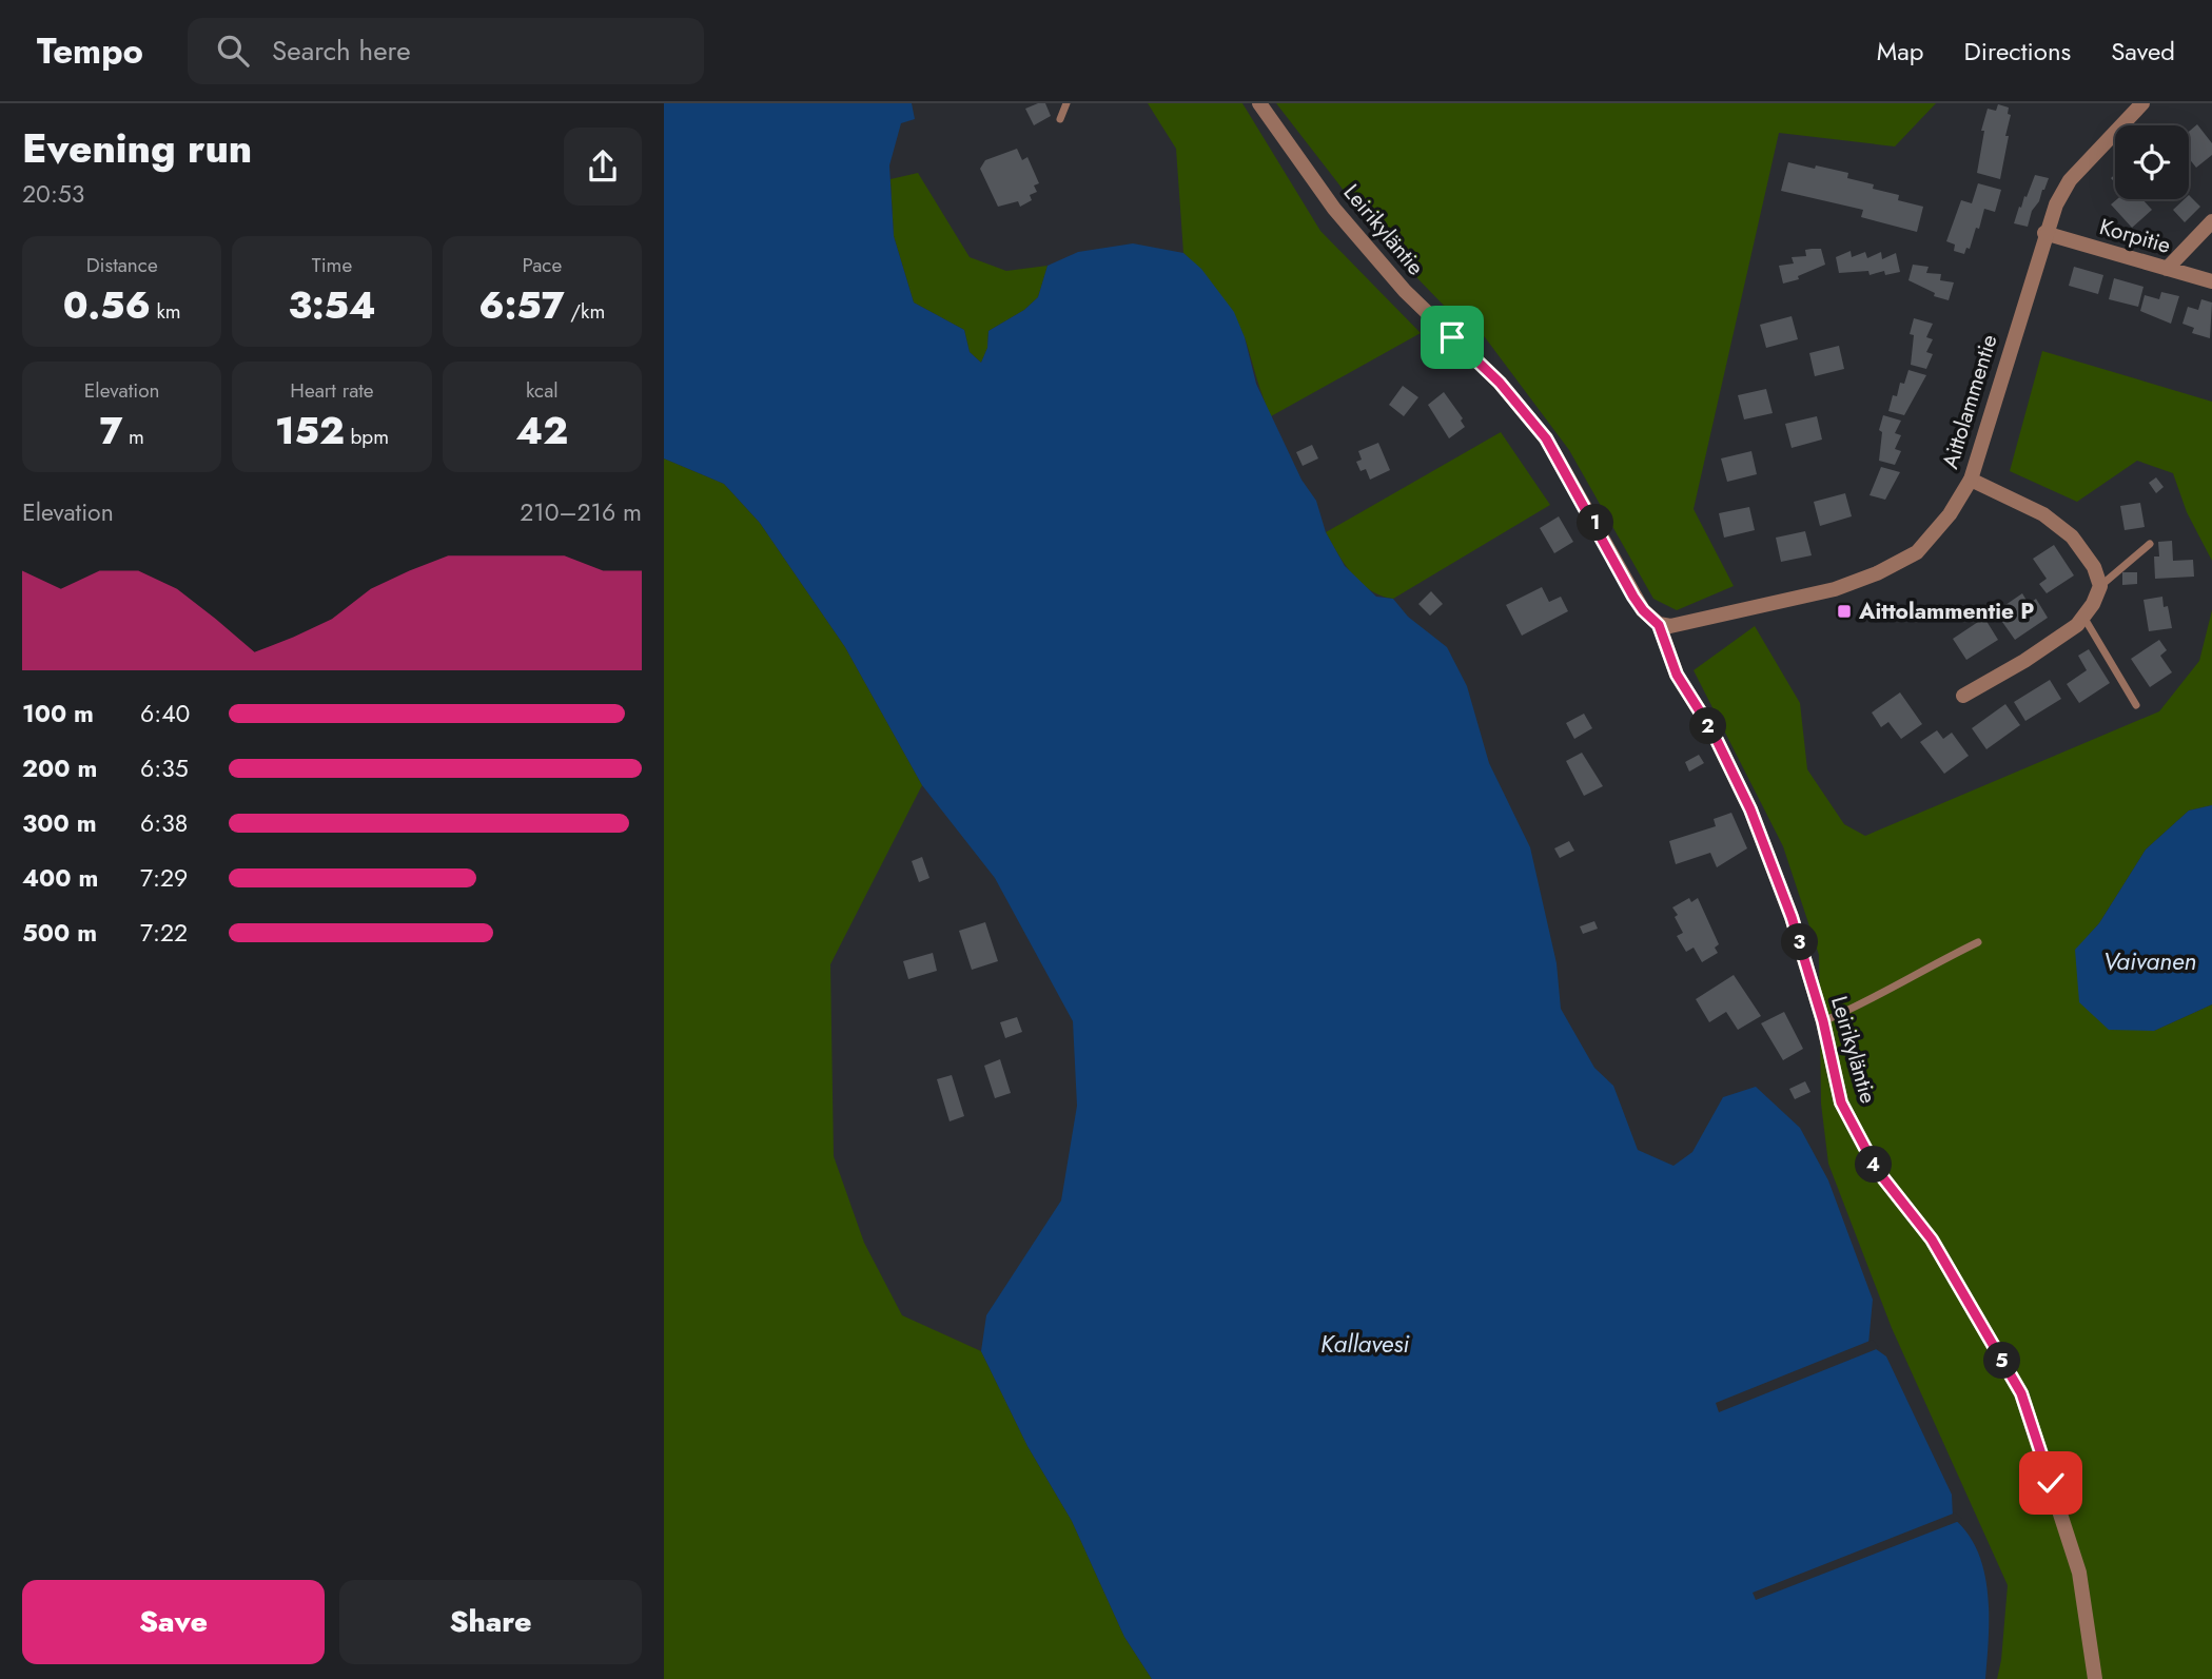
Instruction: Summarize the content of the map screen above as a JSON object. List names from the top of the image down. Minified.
{"streets":{"street":["Leirikyläntie","Korpitie","Aittolammentie"]},"crossings":[["Leirikyläntie","Aittolammentie"],["Korpitie","Aittolammentie"]],"water":["Vaivanen","Kallavesi"],"places":{"transit":["Aittolammentie P"]},"page":{"header":"Tempo","search":"Search here","nav":["Map","Directions","Saved"],"heading":["Evening run","20:53"],"stats":[["Distance","0.56 km"],["Time","3:54"],["Pace","6:57 /km"],["Elevation","7 m"],["Heart rate","152 bpm"],["kcal","42"]],"chart":["Elevation","210–216 m"],"pins":["1","2","3","4","5"],"list":[{"name":"100 m","note":"6:40"},{"name":"200 m","note":"6:35"},{"name":"300 m","note":"6:38"},{"name":"400 m","note":"7:29"},{"name":"500 m","note":"7:22"}],"buttons":["Save","Share"]}}
